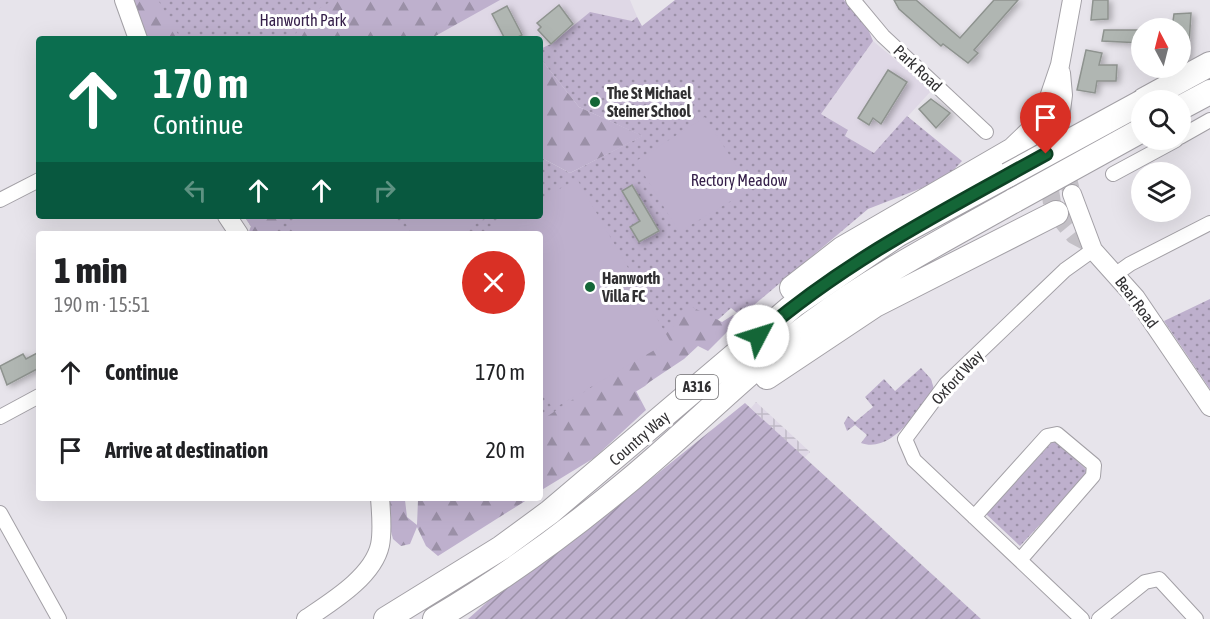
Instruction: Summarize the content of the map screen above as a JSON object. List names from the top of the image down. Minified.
{"streets":{"highway":["A316","Country Way"],"street":["Park Road","Bear Road","Oxford Way"]},"crossings":[["Bear Road","Oxford Way"]],"parks":["Hanworth Park","Rectory Meadow"],"places":["The St Michael Steiner School","Hanworth Villa FC"],"north":"top","page":{"turn":["170 m","Continue"],"heading":["1 min","190 m · 15:51"],"list":[{"name":"Continue","value":"170 m"},{"name":"Arrive at destination","value":"20 m"}]}}
